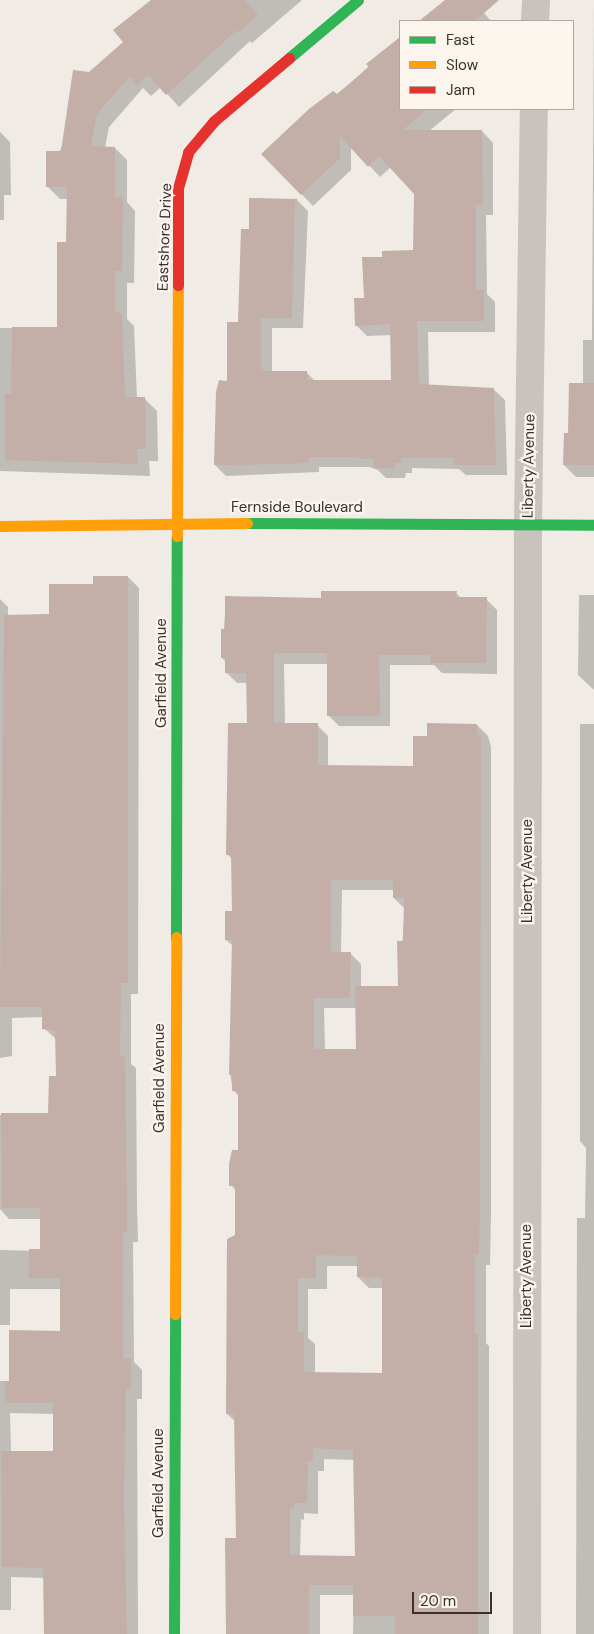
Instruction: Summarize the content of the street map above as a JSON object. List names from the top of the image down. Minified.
{"streets":{"street":["Eastshore Drive","Liberty Avenue","Fernside Boulevard","Garfield Avenue"]},"crossings":[["Eastshore Drive","Fernside Boulevard"],["Eastshore Drive","Garfield Avenue"],["Liberty Avenue","Fernside Boulevard"],["Fernside Boulevard","Garfield Avenue"]],"legend":["Fast","Slow","Jam"],"scale_bar":"20 m"}
